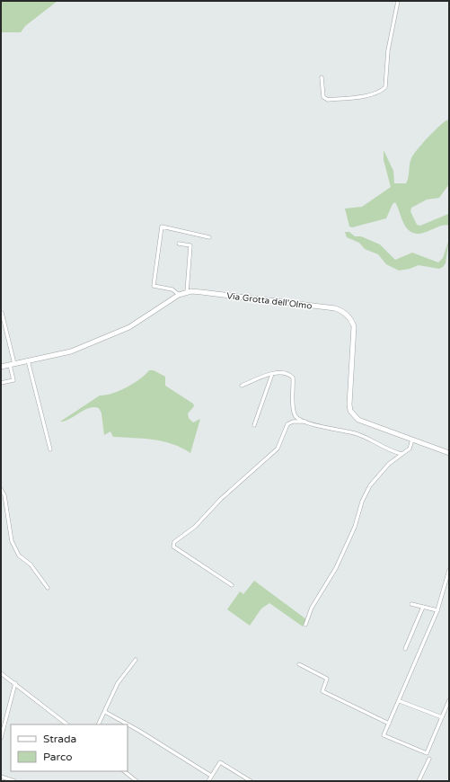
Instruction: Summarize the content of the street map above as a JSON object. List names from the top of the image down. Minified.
{"streets":{"street":["Via Grotta dell'Olmo"]},"legend":["Strada","Parco"]}
